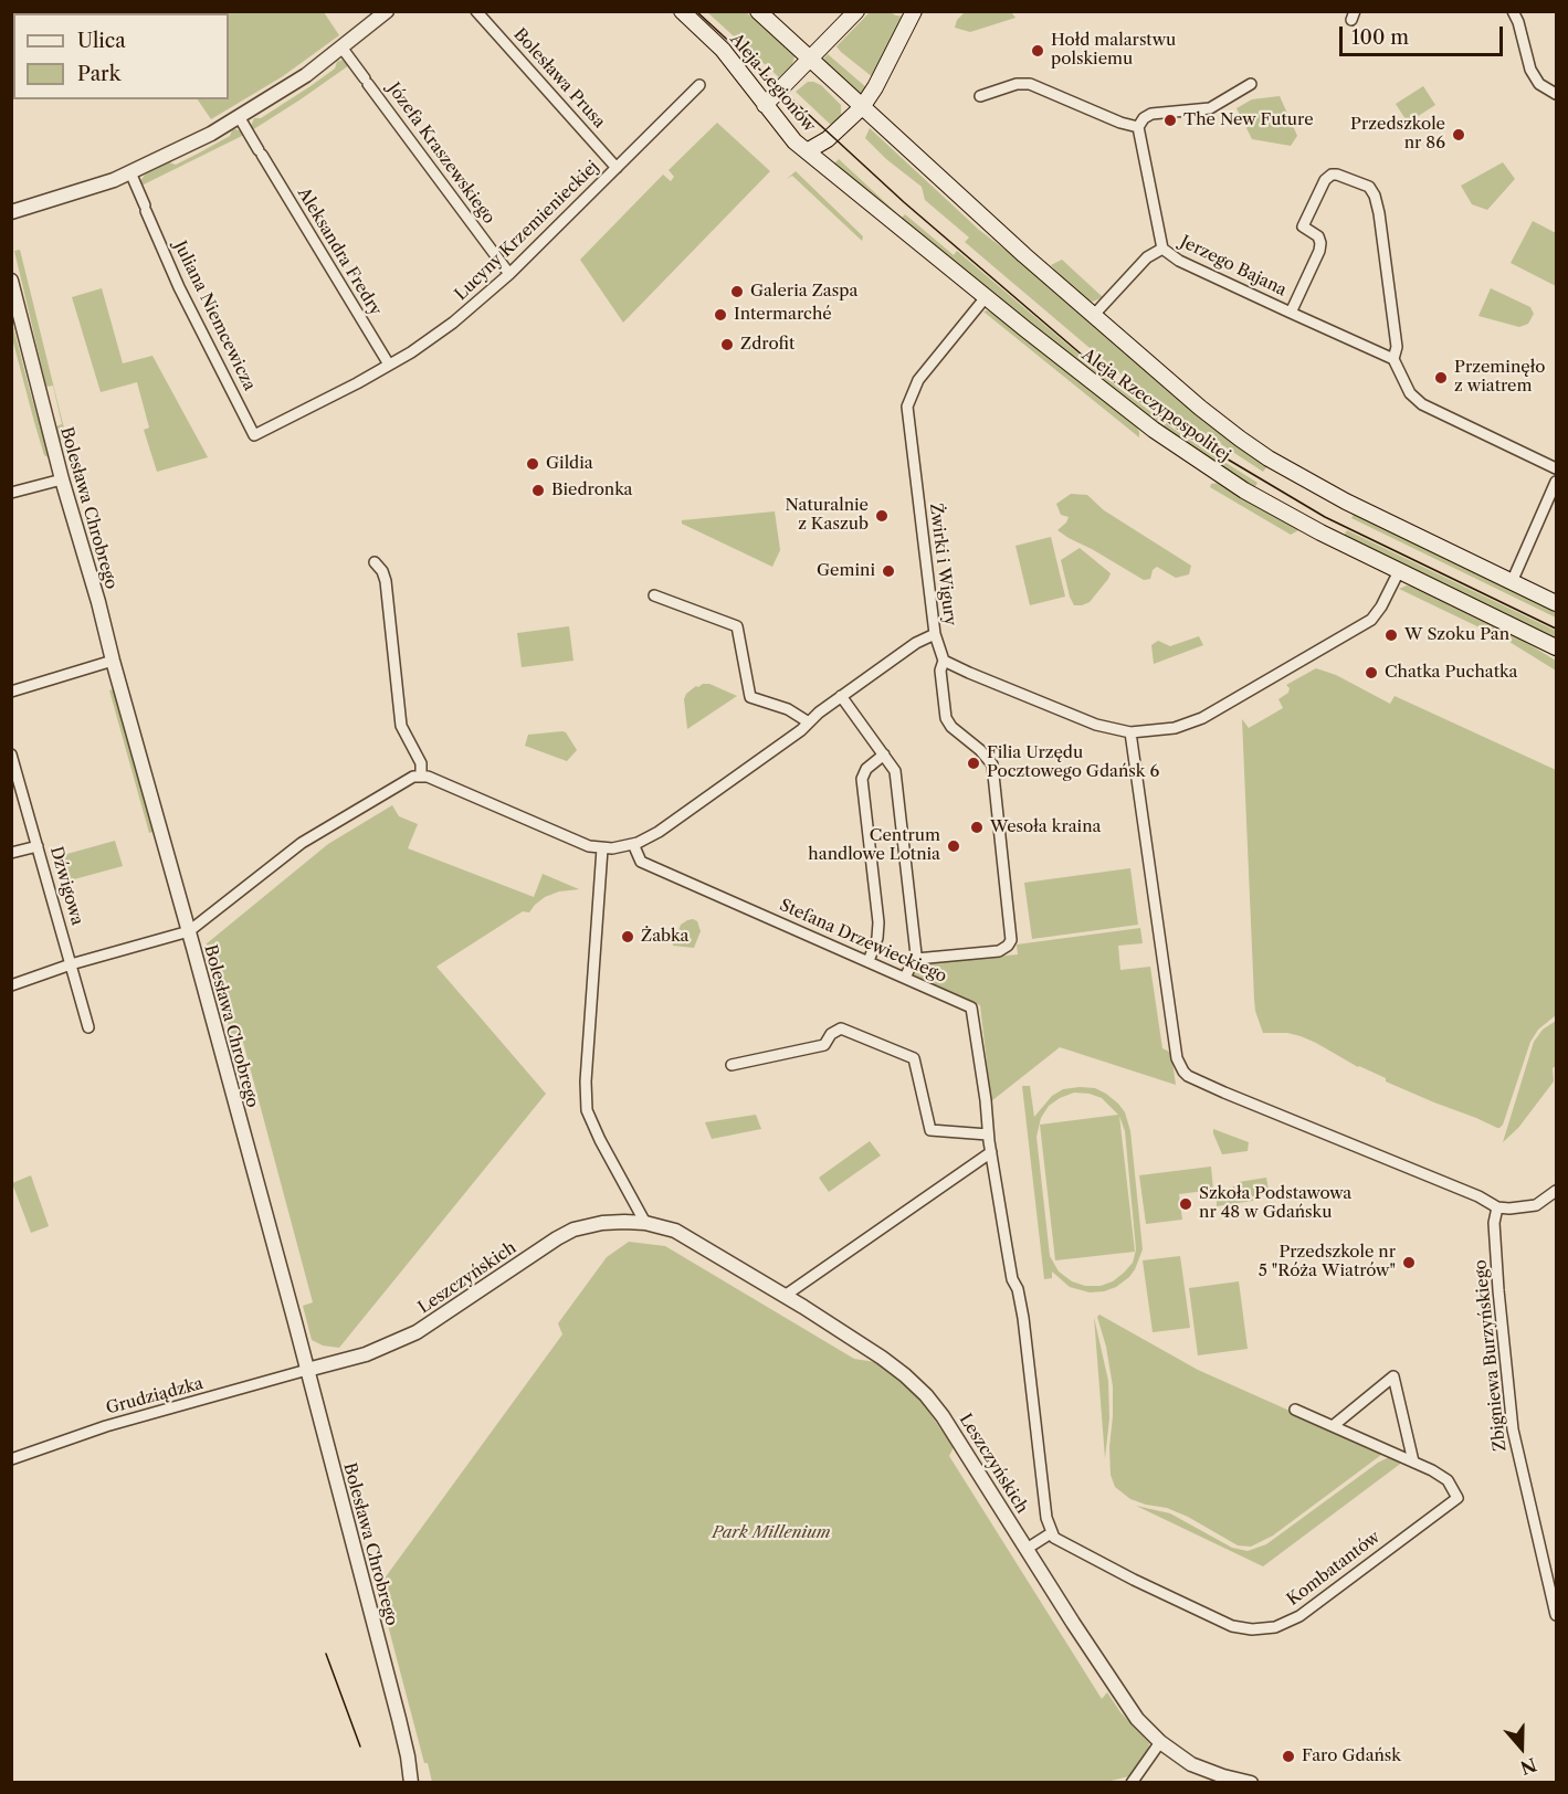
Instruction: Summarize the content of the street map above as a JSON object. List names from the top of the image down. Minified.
{"streets":{"main road":["Aleja Legionów","Aleja Rzeczypospolitej"],"street":["Bolesława Prusa","Józefa Kraszewskiego","Lucyny Krzemienieckiej","Aleksandra Fredry","Jerzego Bajana","Juliana Niemcewicza","Bolesława Chrobrego","Żwirki i Wigury","Dźwigowa","Stefana Drzewieckiego","Leszczyńskich","Zbigniewa Burzyńskiego","Grudziądzka","Kombatantów"]},"crossings":[["Bolesława Prusa","Lucyny Krzemienieckiej"],["Aleja Legionów","Aleja Rzeczypospolitej"],["Józefa Kraszewskiego","Lucyny Krzemienieckiej"],["Lucyny Krzemienieckiej","Aleksandra Fredry"],["Lucyny Krzemienieckiej","Juliana Niemcewicza"],["Jerzego Bajana","Aleja Rzeczypospolitej"],["Aleja Rzeczypospolitej","Żwirki i Wigury"],["Bolesława Chrobrego","Leszczyńskich"],["Bolesława Chrobrego","Grudziądzka"],["Leszczyńskich","Grudziądzka"]],"parks":["Park Millenium"],"places":["Hołd malarstwu polskiemu","The New Future","Przedszkole nr 86","Galeria Zaspa","Intermarché","Zdrofit","Przeminęło z wiatrem","Gildia","Biedronka","Naturalnie z Kaszub","Gemini","W Szoku Pan","Chatka Puchatka","Filia Urzędu Pocztowego Gdańsk 6","Wesoła kraina","Centrum handlowe Lotnia","Żabka","Szkoła Podstawowa nr 48 w Gdańsku","Przedszkole nr 5 \"Róża Wiatrów\"","Faro Gdańsk"],"legend":["Ulica","Park"],"scale_bar":"100 m","north":"bottom"}
